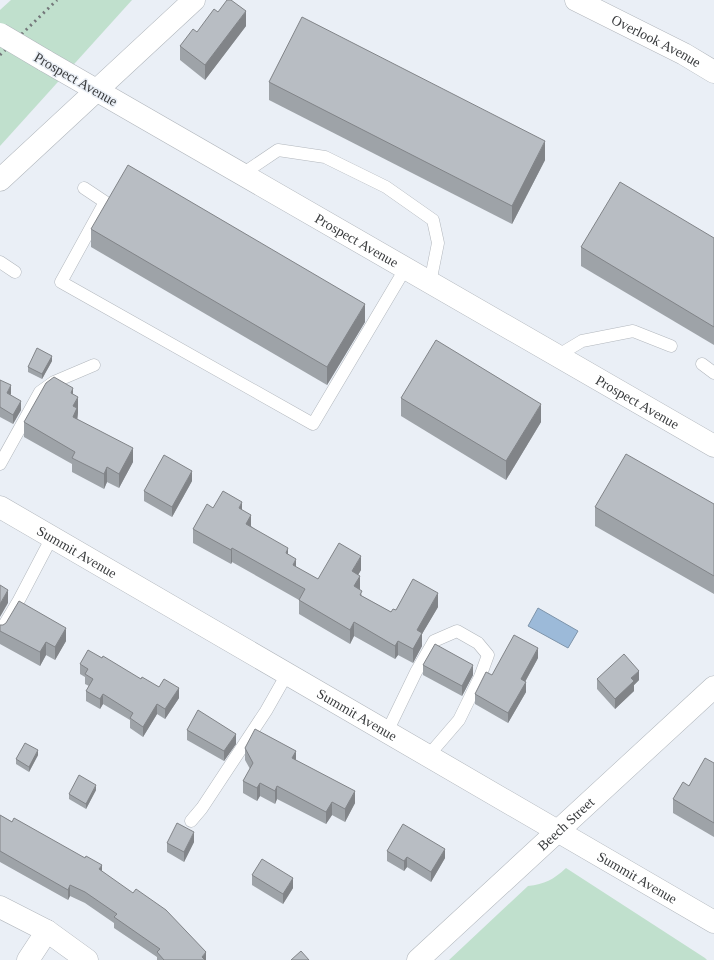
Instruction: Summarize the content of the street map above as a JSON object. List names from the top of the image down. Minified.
{"streets":{"street":["Overlook Avenue","Prospect Avenue","Summit Avenue","Beech Street"]},"crossings":[["Summit Avenue","Beech Street"]]}
